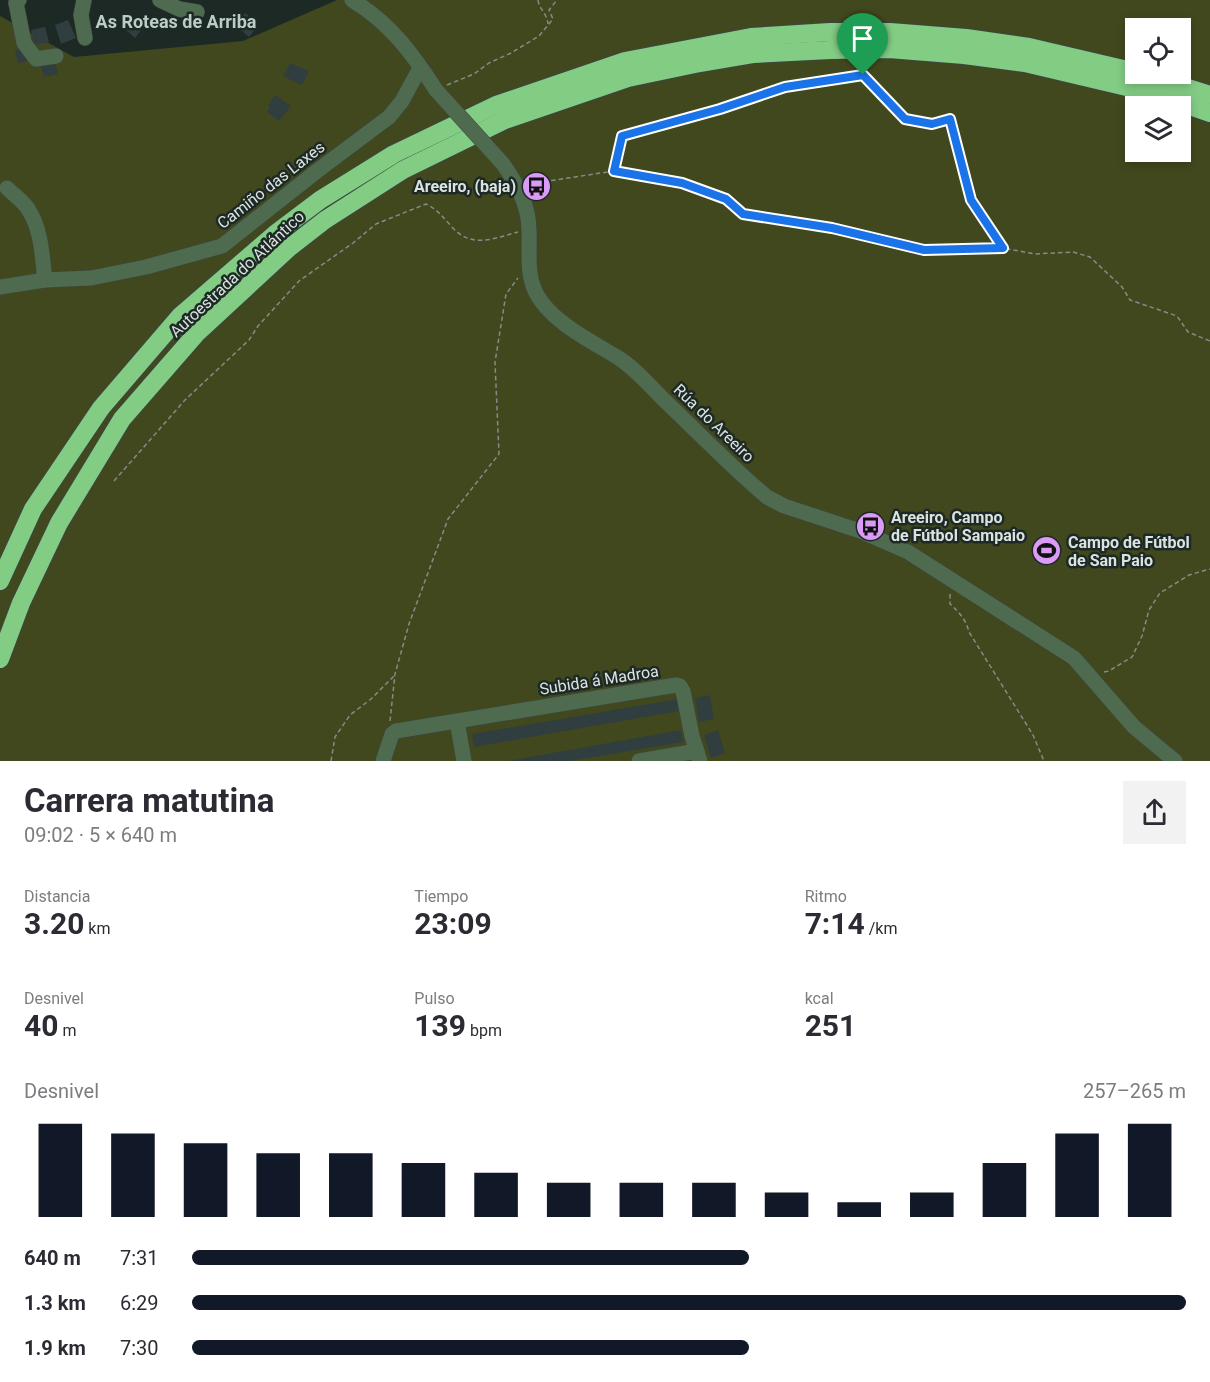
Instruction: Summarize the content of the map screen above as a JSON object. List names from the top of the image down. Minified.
{"streets":{"highway":["Autoestrada do Atlántico"],"street":["Camiño das Laxes","Rúa do Areeiro","Subida á Madroa"]},"crossings":[["Camiño das Laxes","Rúa do Areeiro"]],"districts":["As Roteas de Arriba"],"places":{"bus stop":["Areeiro, (baja)","Areeiro, Campo de Fútbol Sampaio"],"sports":["Campo de Fútbol de San Paio"]},"page":{"heading":["Carrera matutina","09:02 · 5 × 640 m"],"stats":[["Distancia","3.20 km"],["Tiempo","23:09"],["Ritmo","7:14 /km"],["Desnivel","40 m"],["Pulso","139 bpm"],["kcal","251"]],"chart":["Desnivel","257–265 m"],"list":[{"name":"640 m","note":"7:31"},{"name":"1.3 km","note":"6:29"},{"name":"1.9 km","note":"7:30"}]}}
